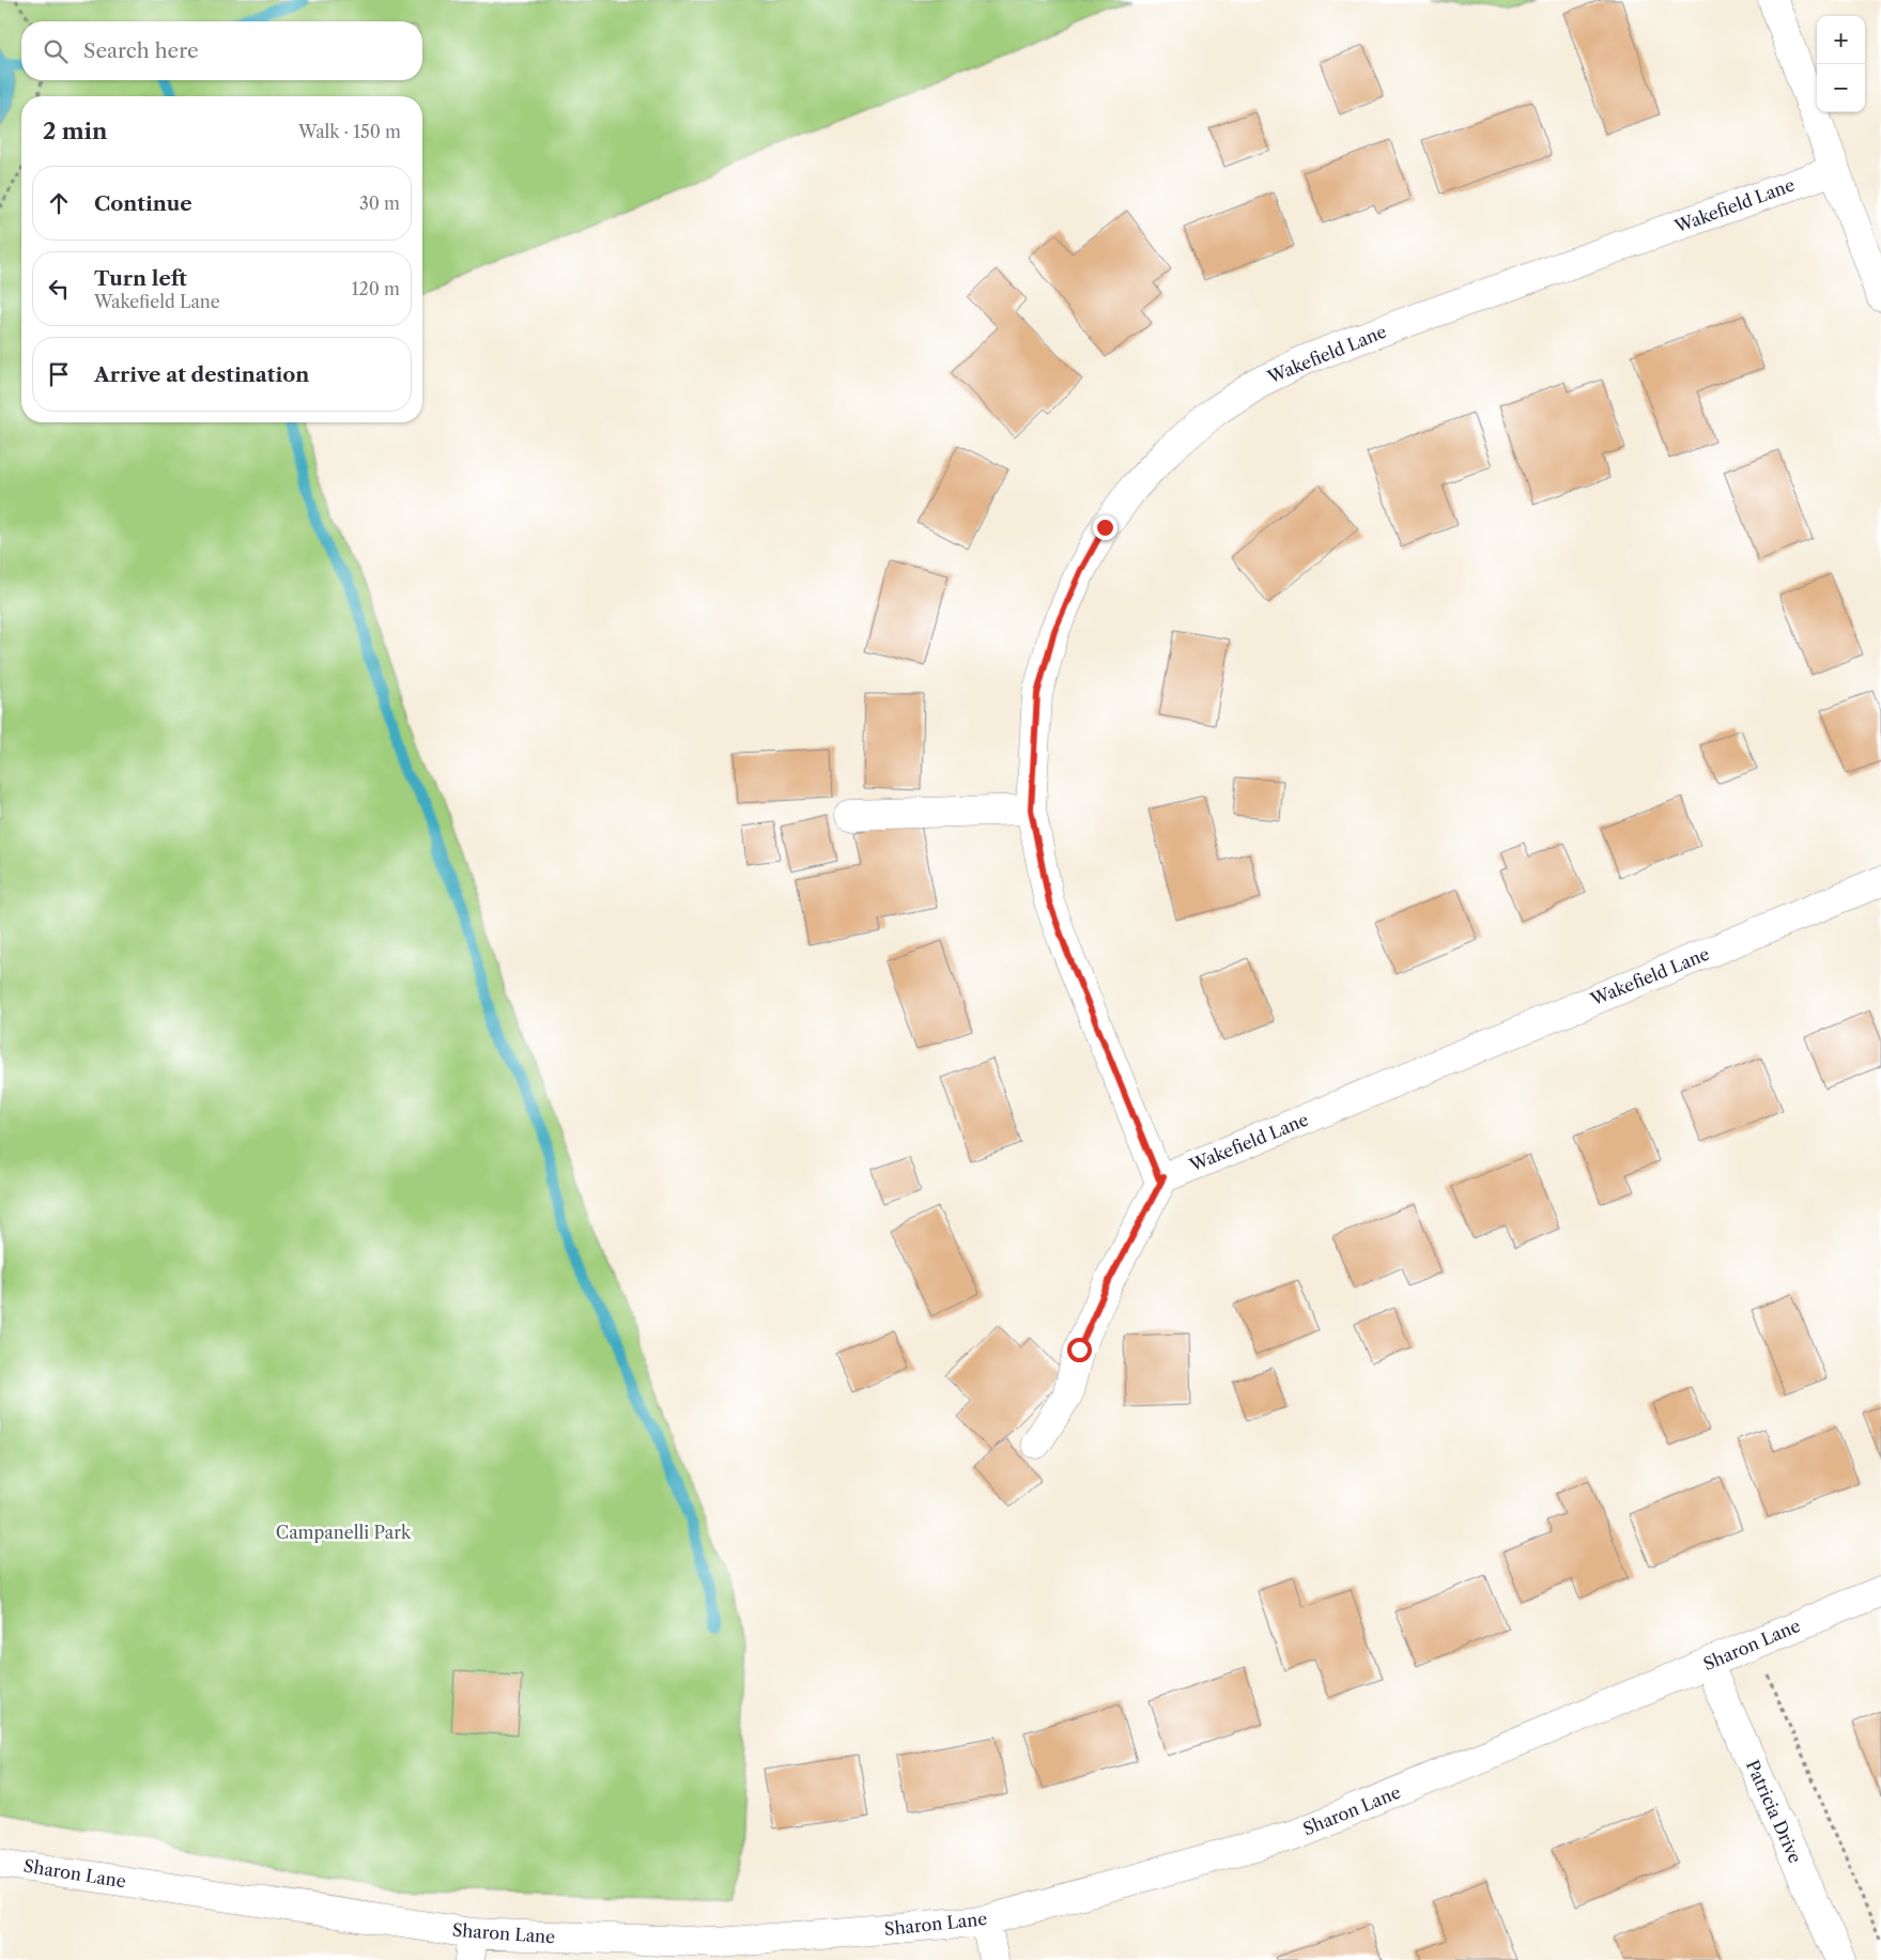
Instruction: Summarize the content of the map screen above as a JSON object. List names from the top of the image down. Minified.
{"streets":{"street":["Wakefield Lane","Sharon Lane","Patricia Drive"]},"crossings":[["Sharon Lane","Patricia Drive"]],"parks":["Campanelli Park"],"page":{"map_buttons":["+","−"],"search":"Search here","heading":["2 min","Walk · 150 m"],"list":[["Continue","30 m"],["Turn left","Wakefield Lane","120 m"],"Arrive at destination"]}}
